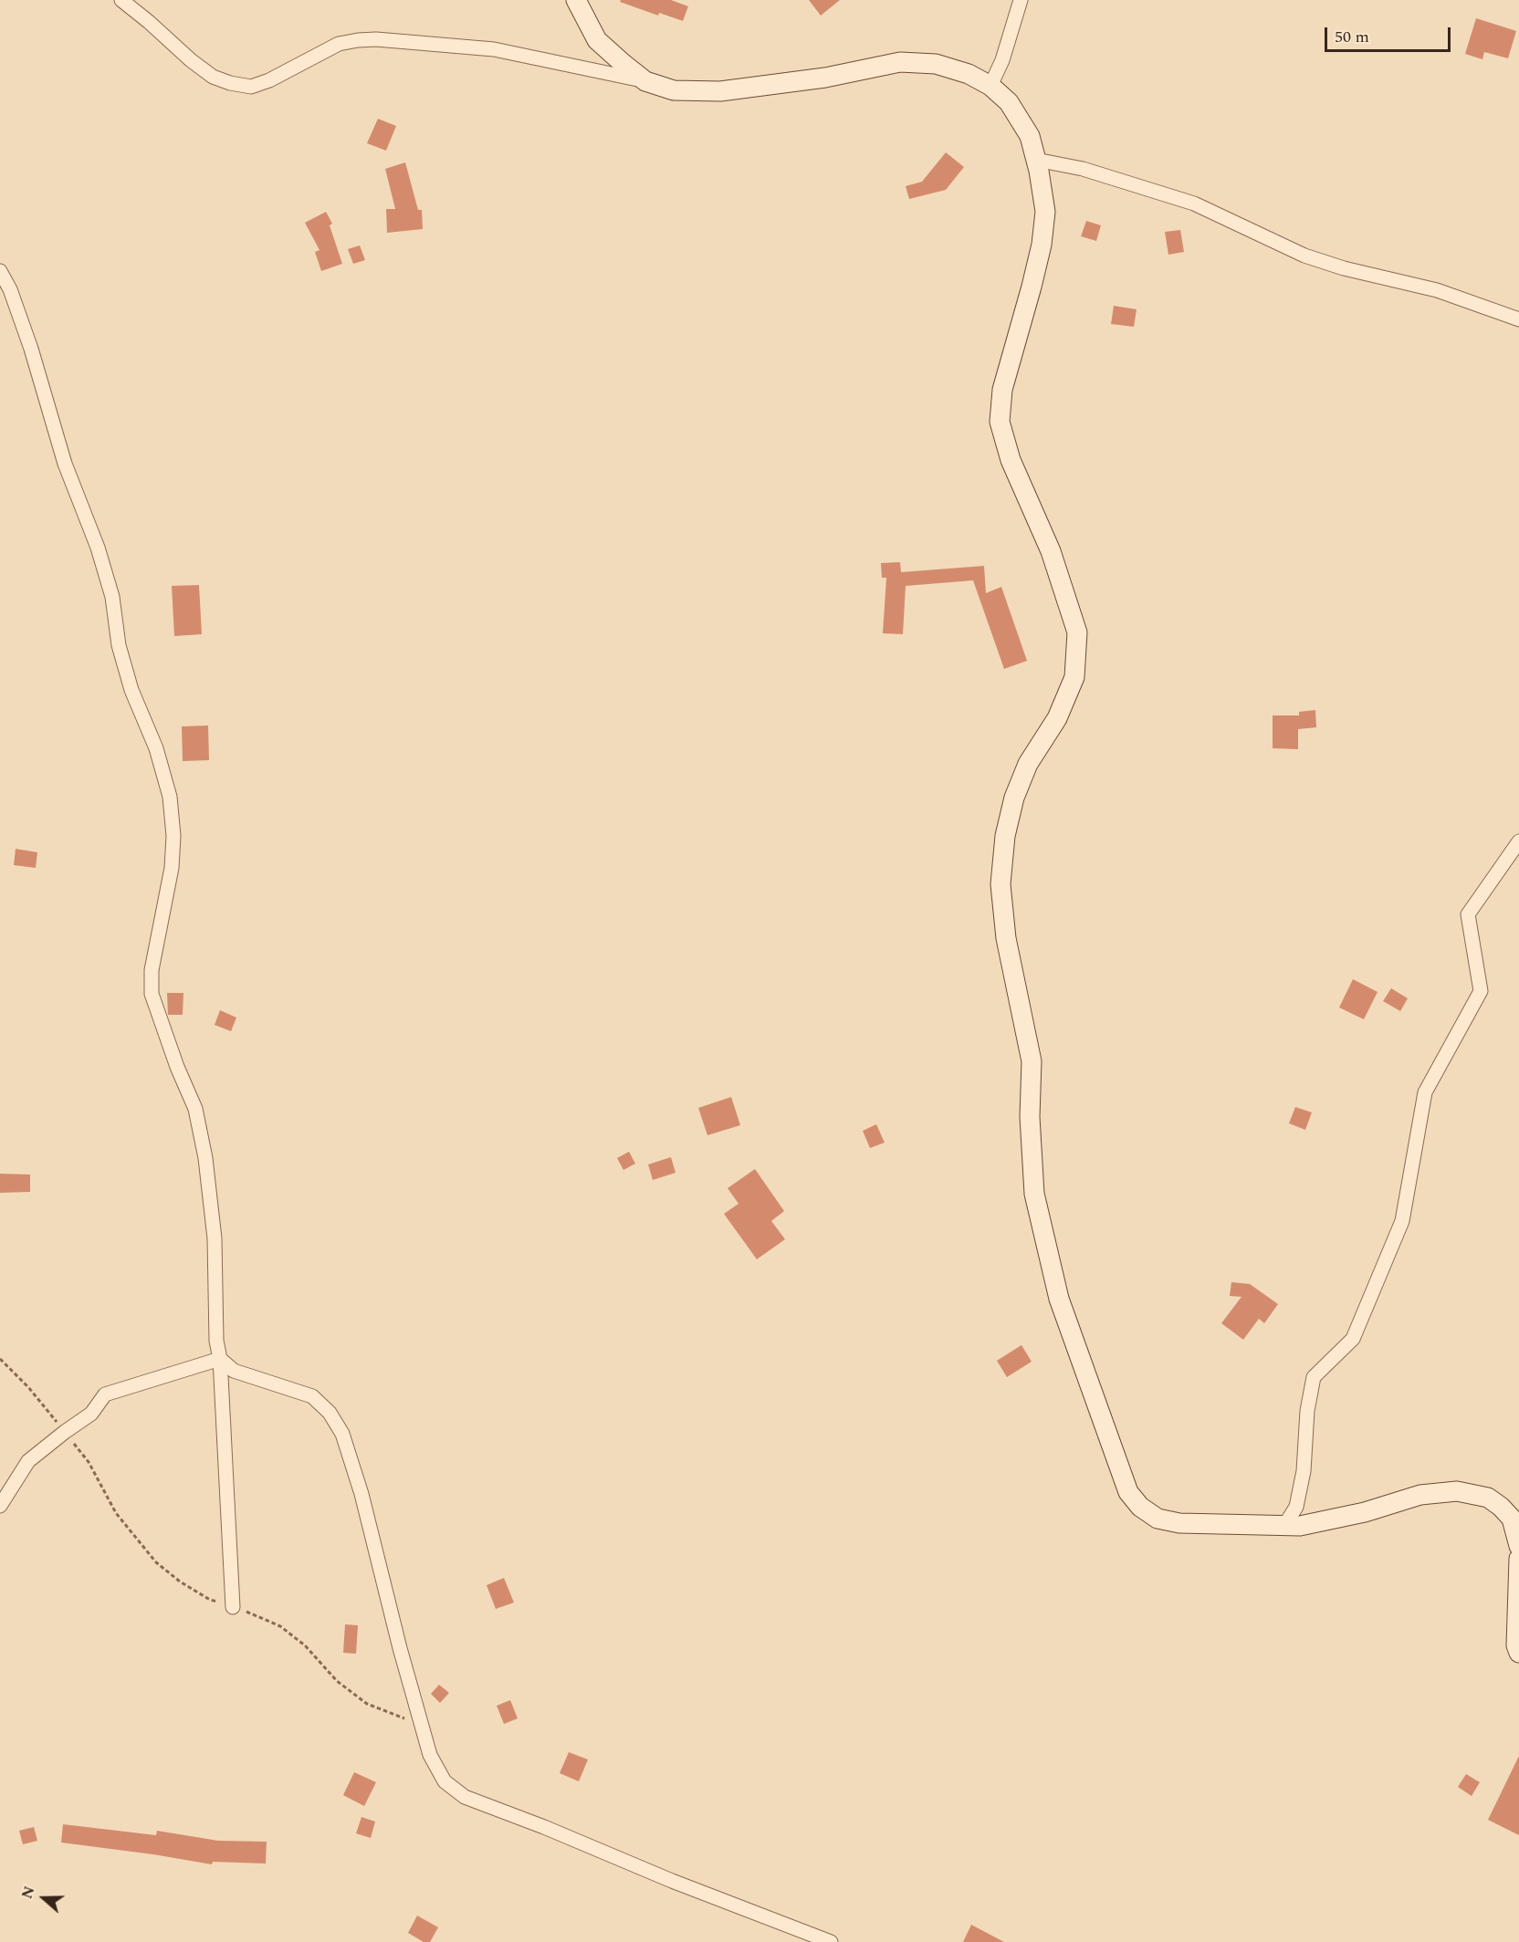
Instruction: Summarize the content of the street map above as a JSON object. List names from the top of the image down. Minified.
{"scale_bar":"50 m","north":"left"}
